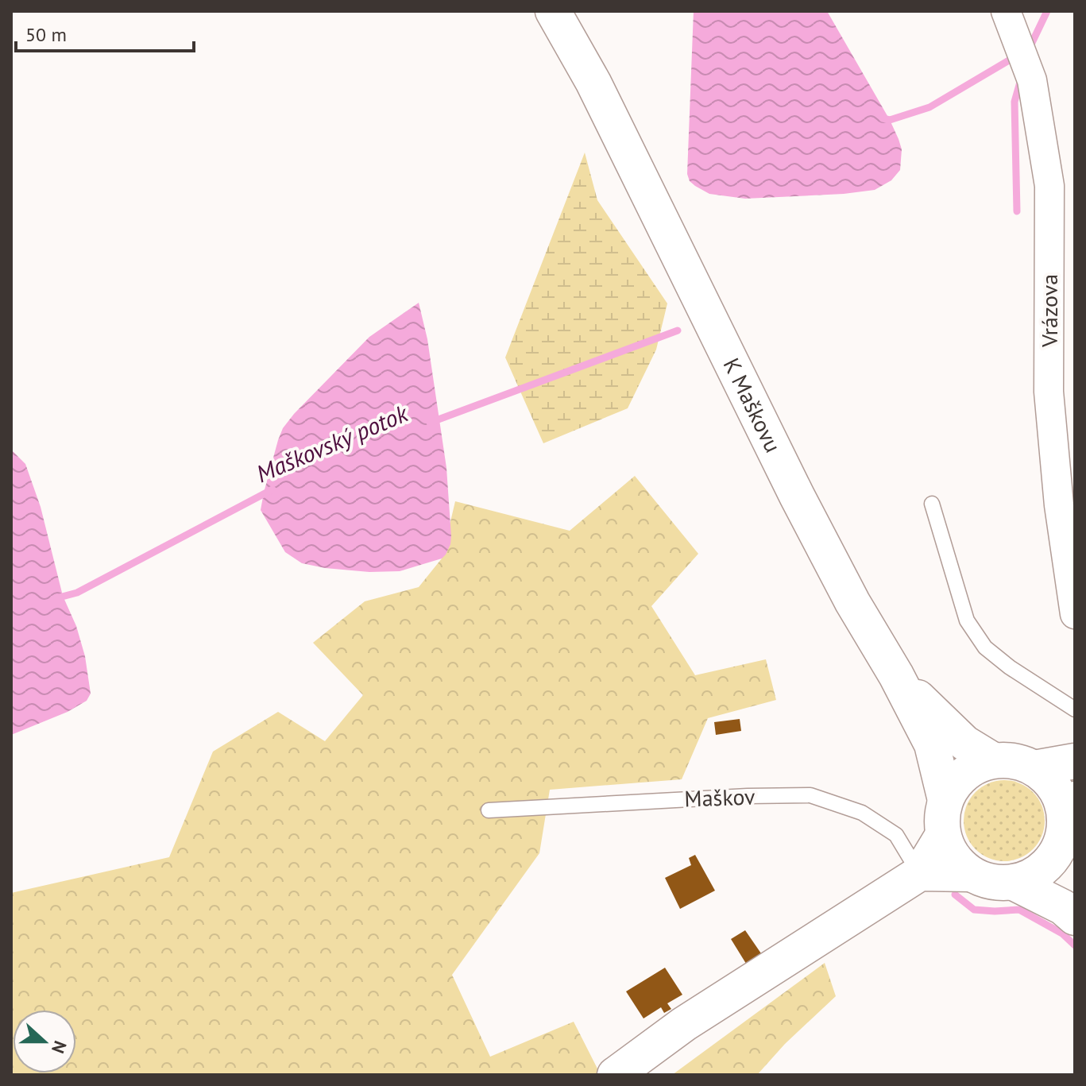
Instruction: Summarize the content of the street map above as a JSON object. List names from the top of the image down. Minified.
{"streets":{"main road":["K Maškovu"],"street":["Vrázova"],"lane":["Maškov"]},"water":["Maškovský potok"],"scale_bar":"50 m","north":"right"}
